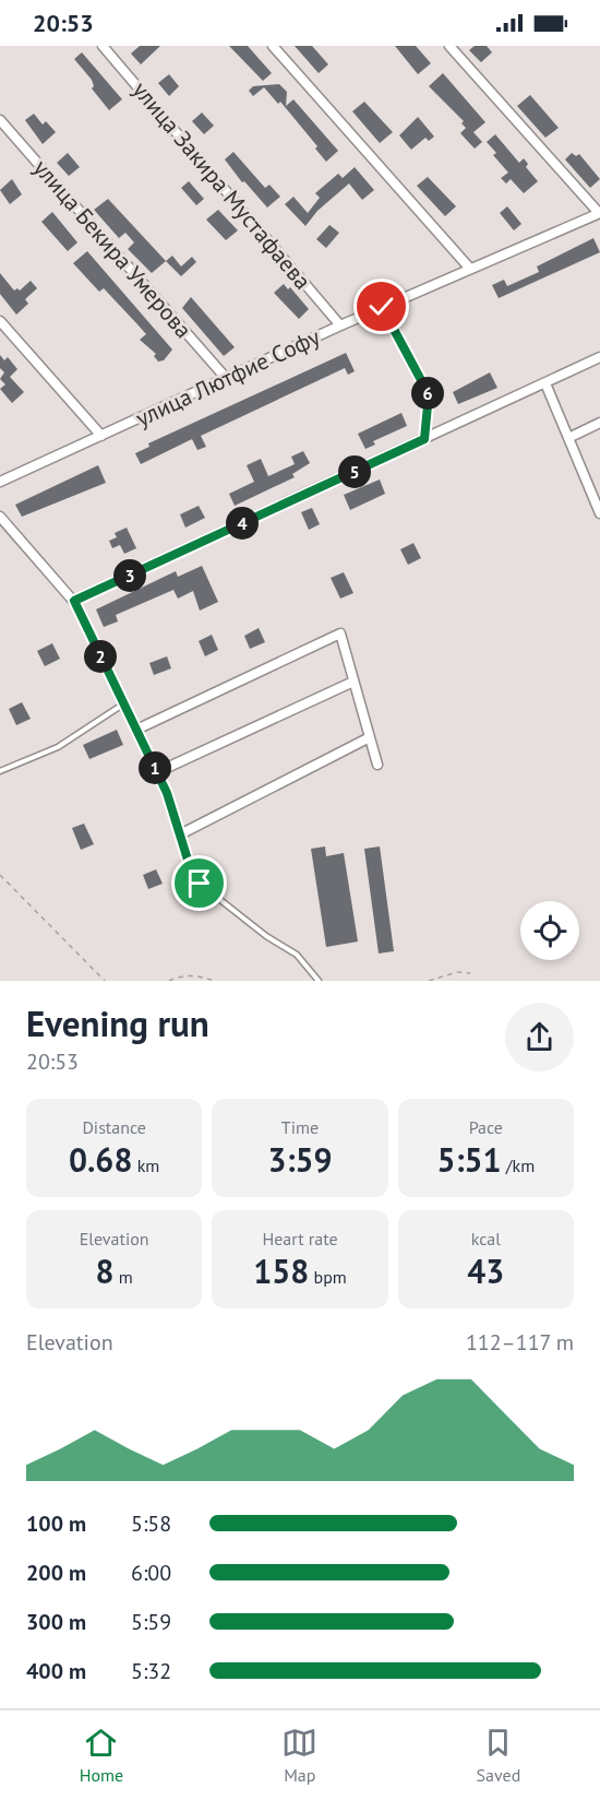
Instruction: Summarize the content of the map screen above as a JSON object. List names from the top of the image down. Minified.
{"streets":{"street":["улица Закира Мустафаева","улица Бекира Умерова","улица Лютфие Софу"]},"crossings":[["улица Закира Мустафаева","улица Лютфие Софу"],["улица Бекира Умерова","улица Лютфие Софу"]],"page":{"status":"20:53","pins":["6","5","4","3","2","1"],"heading":["Evening run","20:53"],"stats":[["Distance","0.68 km"],["Time","3:59"],["Pace","5:51 /km"],["Elevation","8 m"],["Heart rate","158 bpm"],["kcal","43"]],"chart":["Elevation","112–117 m"],"list":[{"name":"100 m","note":"5:58"},{"name":"200 m","note":"6:00"},{"name":"300 m","note":"5:59"},{"name":"400 m","note":"5:32"}],"tabs":["Home","Map","Saved"]}}
